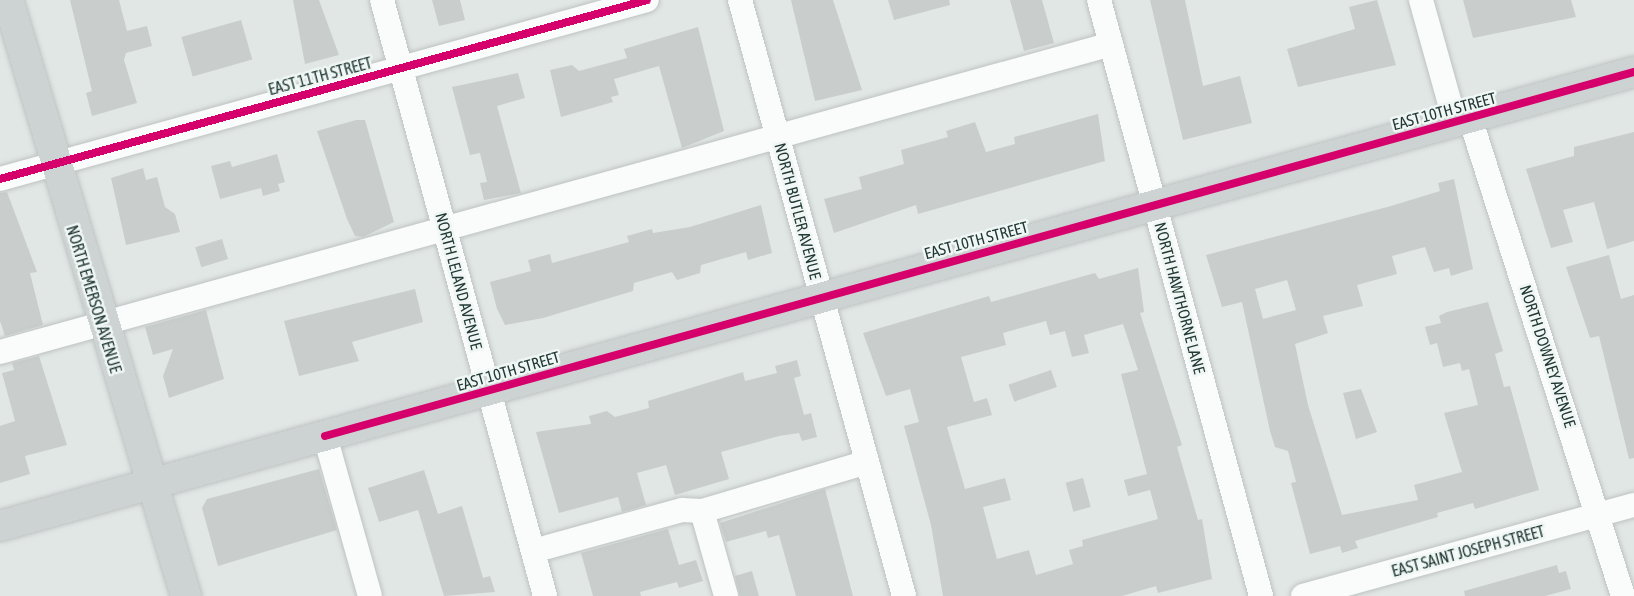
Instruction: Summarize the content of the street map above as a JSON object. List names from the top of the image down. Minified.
{"streets":{"main road":["EAST 10TH STREET","NORTH EMERSON AVENUE"],"street":["EAST 11TH STREET","NORTH BUTLER AVENUE","NORTH LELAND AVENUE","NORTH HAWTHORNE LANE","NORTH DOWNEY AVENUE","EAST SAINT JOSEPH STREET"]},"crossings":[["EAST 11TH STREET","NORTH LELAND AVENUE"],["EAST 11TH STREET","NORTH EMERSON AVENUE"],["EAST 10TH STREET","NORTH BUTLER AVENUE"],["EAST 10TH STREET","NORTH LELAND AVENUE"],["EAST 10TH STREET","NORTH HAWTHORNE LANE"],["EAST 10TH STREET","NORTH EMERSON AVENUE"],["EAST 10TH STREET","NORTH DOWNEY AVENUE"],["NORTH DOWNEY AVENUE","EAST SAINT JOSEPH STREET"]]}
